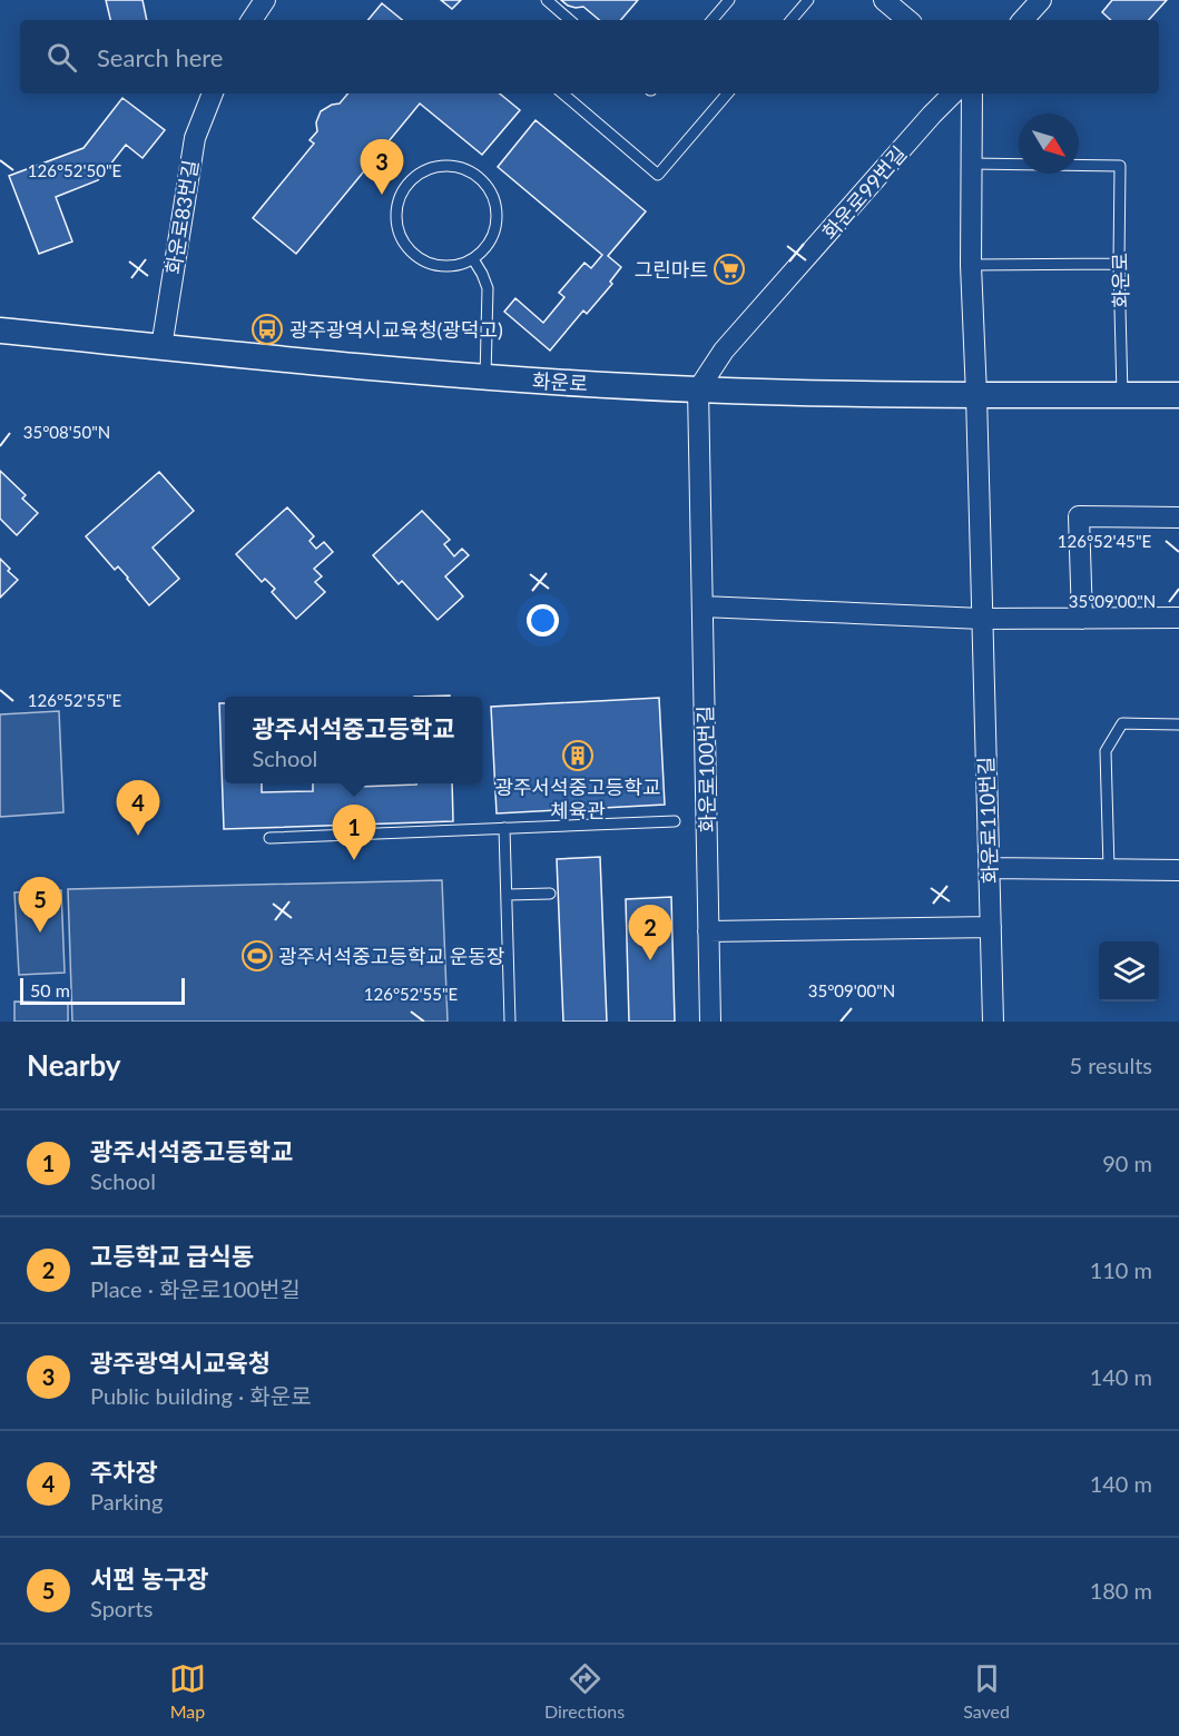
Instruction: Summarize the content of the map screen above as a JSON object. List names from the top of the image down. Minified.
{"streets":{"street":["화운로99번길","화운로83번길","화운로","화운로100번길","화운로110번길"]},"crossings":[["화운로99번길","화운로"],["화운로99번길","화운로100번길"],["화운로83번길","화운로"],["화운로","화운로100번길"],["화운로","화운로110번길"]],"places":{"supermarket":["그린마트"],"bus stop":["광주광역시교육청(광덕고)"],"building":["광주서석중고등학교 체육관"],"sports":["광주서석중고등학교 운동장"]},"scale_bar":"50 m","north":"bottom right","page":{"search":"Search here","pins":["3","4","1","5","2"],"popup":["광주서석중고등학교","School"],"scale":"50 m","heading":["Nearby","5 results"],"list":[{"mark":"1","name":"광주서석중고등학교","note":"School","value":"90 m"},{"mark":"2","name":"고등학교 급식동","note":"Place · 화운로100번길","value":"110 m"},{"mark":"3","name":"광주광역시교육청","note":"Public building · 화운로","value":"140 m"},{"mark":"4","name":"주차장","note":"Parking","value":"140 m"},{"mark":"5","name":"서편 농구장","note":"Sports","value":"180 m"}],"nav":["Map","Directions","Saved"]},"coordinates":["126°52'50\"E","35°08'50\"N","126°52'45\"E","35°09'00\"N","126°52'55\"E"]}
